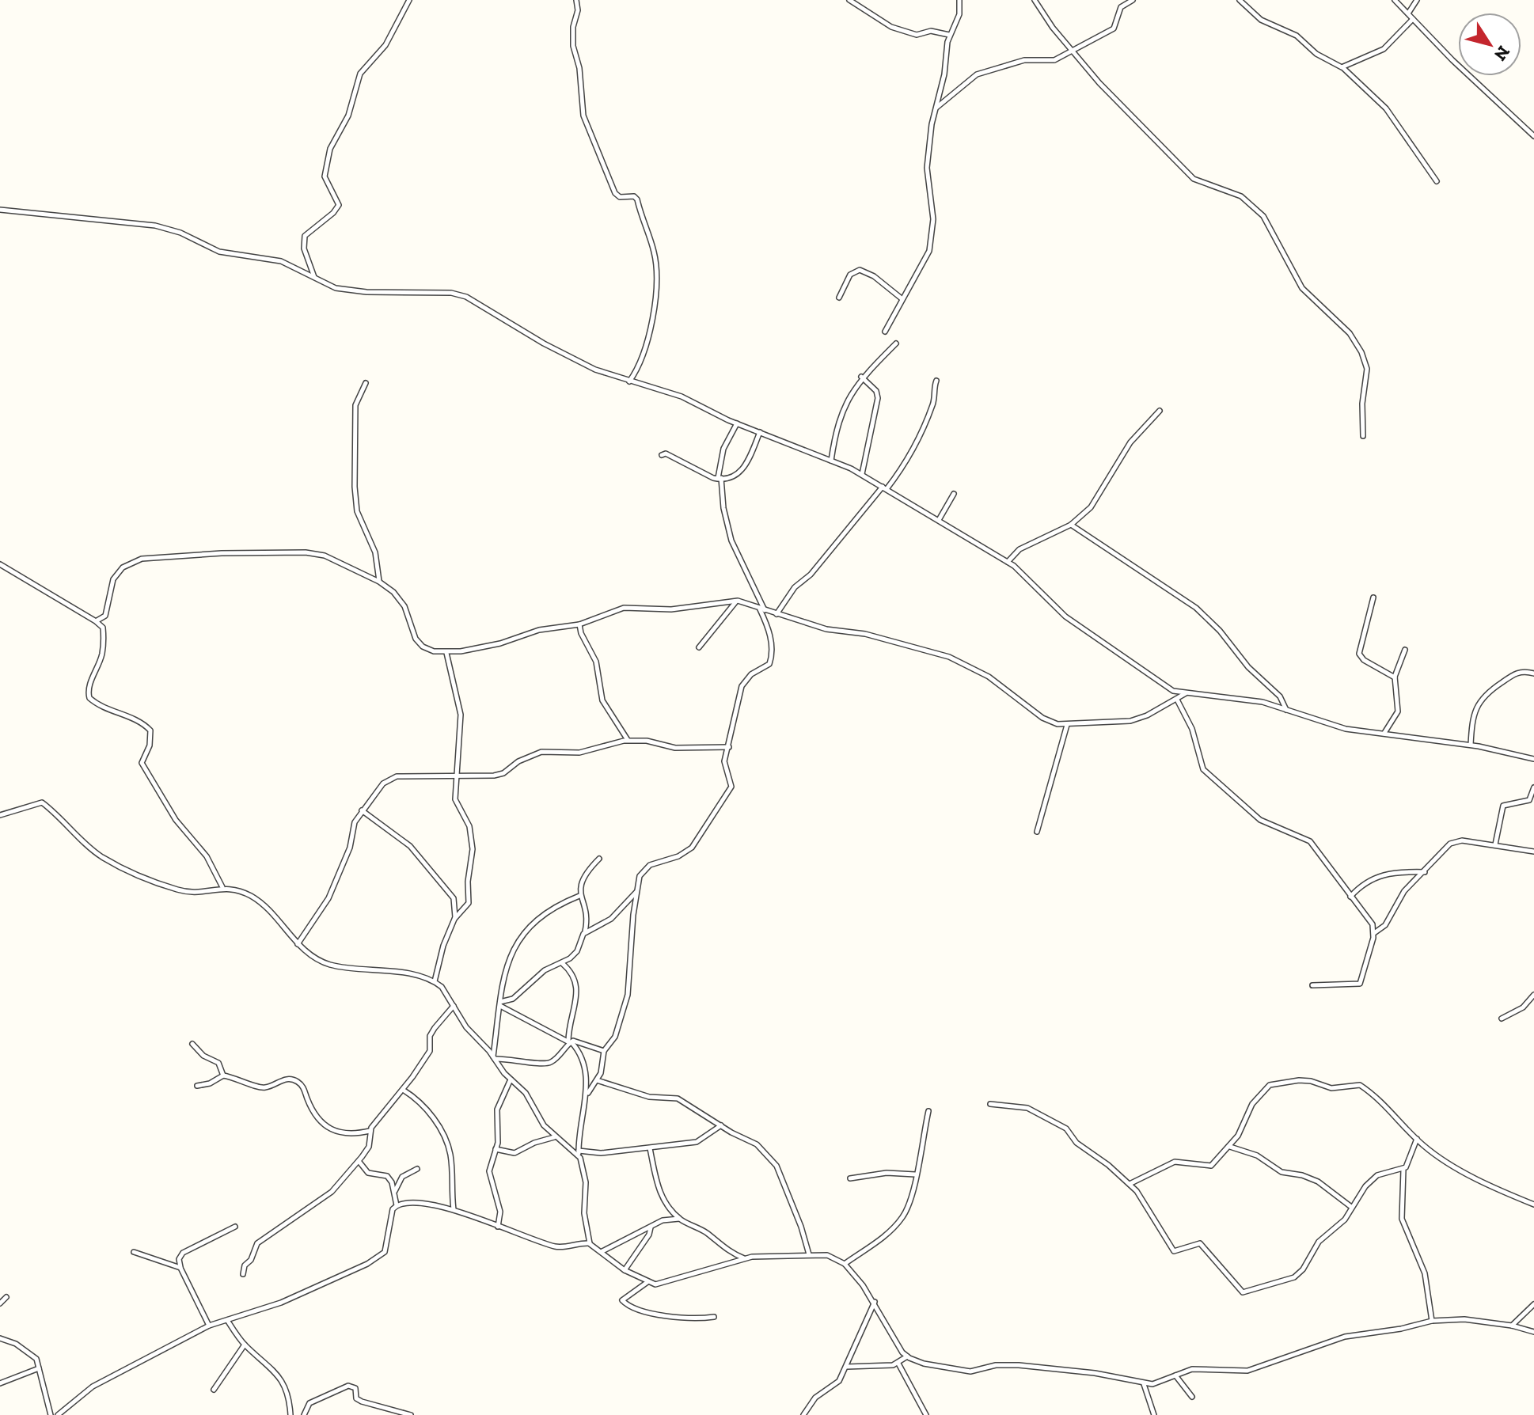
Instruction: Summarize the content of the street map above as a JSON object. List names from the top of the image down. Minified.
{"north":"bottom right"}
